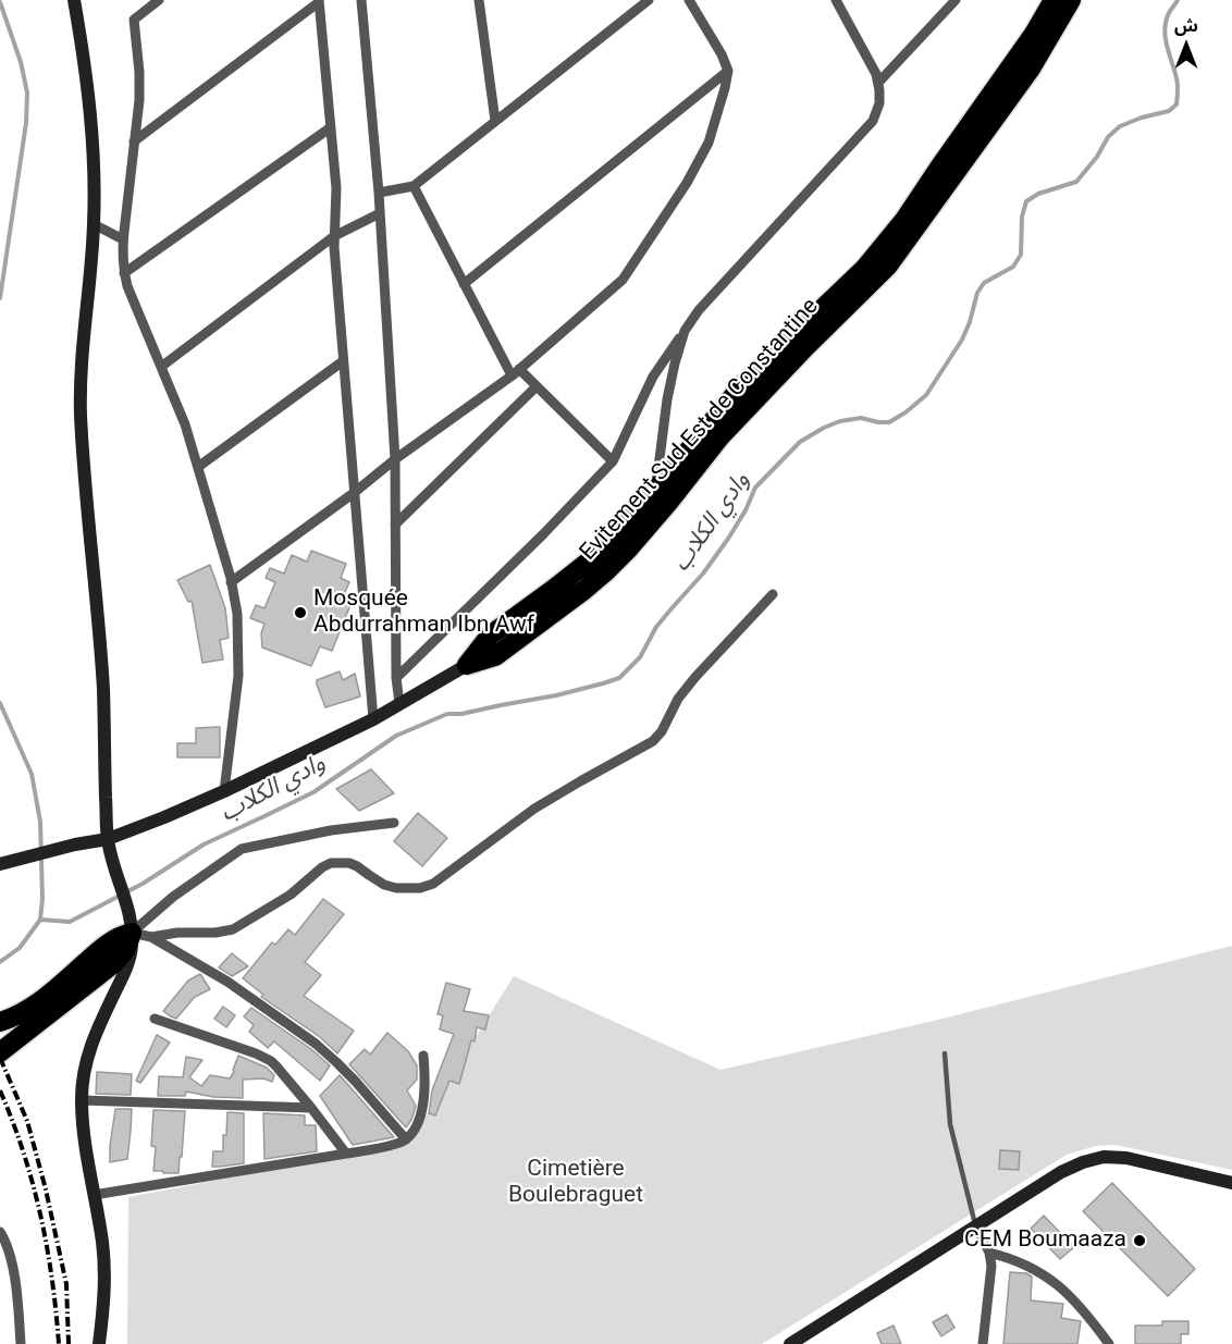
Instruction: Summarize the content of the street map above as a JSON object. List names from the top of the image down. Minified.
{"streets":{"highway":["Evitement Sud Est de Constantine"]},"water":["وادي الكلاب"],"parks":["Cimetière Boulebraguet"],"places":["Mosquée Abdurrahman Ibn Awf","CEM Boumaaza"],"north":"top"}
